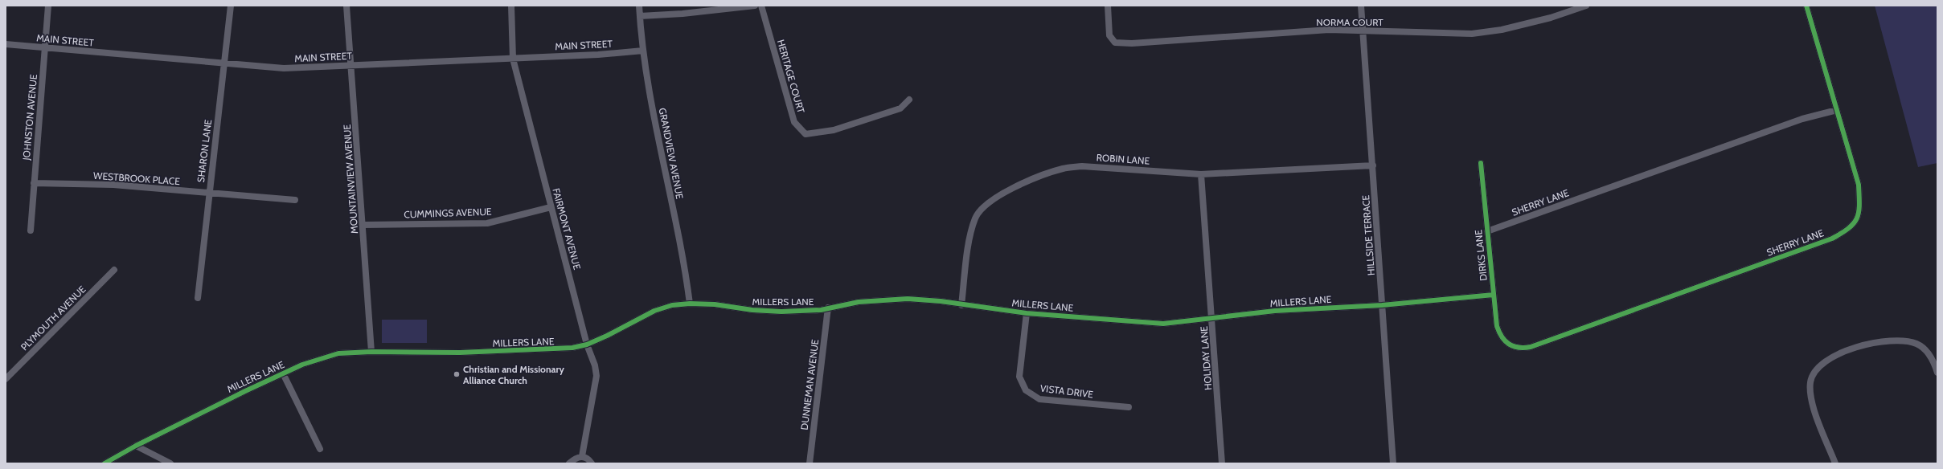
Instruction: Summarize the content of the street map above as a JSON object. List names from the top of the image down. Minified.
{"streets":{"street":["NORMA COURT","MAIN STREET","HERITAGE COURT","JOHNSTON AVENUE","SHARON LANE","GRANDVIEW AVENUE","ROBIN LANE","WESTBROOK PLACE","MOUNTAINVIEW AVENUE","SHERRY LANE","CUMMINGS AVENUE","FAIRMONT AVENUE","HILLSIDE TERRACE","DIRKS LANE","MILLERS LANE","PLYMOUTH AVENUE","HOLIDAY LANE","DUNNEMAN AVENUE","VISTA DRIVE"]},"crossings":[["NORMA COURT","HILLSIDE TERRACE"],["MAIN STREET","JOHNSTON AVENUE"],["MAIN STREET","SHARON LANE"],["MAIN STREET","GRANDVIEW AVENUE"],["MAIN STREET","MOUNTAINVIEW AVENUE"],["MAIN STREET","FAIRMONT AVENUE"],["JOHNSTON AVENUE","WESTBROOK PLACE"],["SHARON LANE","WESTBROOK PLACE"],["GRANDVIEW AVENUE","MILLERS LANE"],["ROBIN LANE","HILLSIDE TERRACE"],["ROBIN LANE","MILLERS LANE"],["ROBIN LANE","HOLIDAY LANE"],["MOUNTAINVIEW AVENUE","CUMMINGS AVENUE"],["MOUNTAINVIEW AVENUE","MILLERS LANE"],["SHERRY LANE","DIRKS LANE"],["CUMMINGS AVENUE","FAIRMONT AVENUE"],["FAIRMONT AVENUE","MILLERS LANE"],["HILLSIDE TERRACE","MILLERS LANE"],["DIRKS LANE","MILLERS LANE"],["MILLERS LANE","HOLIDAY LANE"],["MILLERS LANE","DUNNEMAN AVENUE"],["MILLERS LANE","VISTA DRIVE"]],"places":["Christian and Missionary Alliance Church"]}
